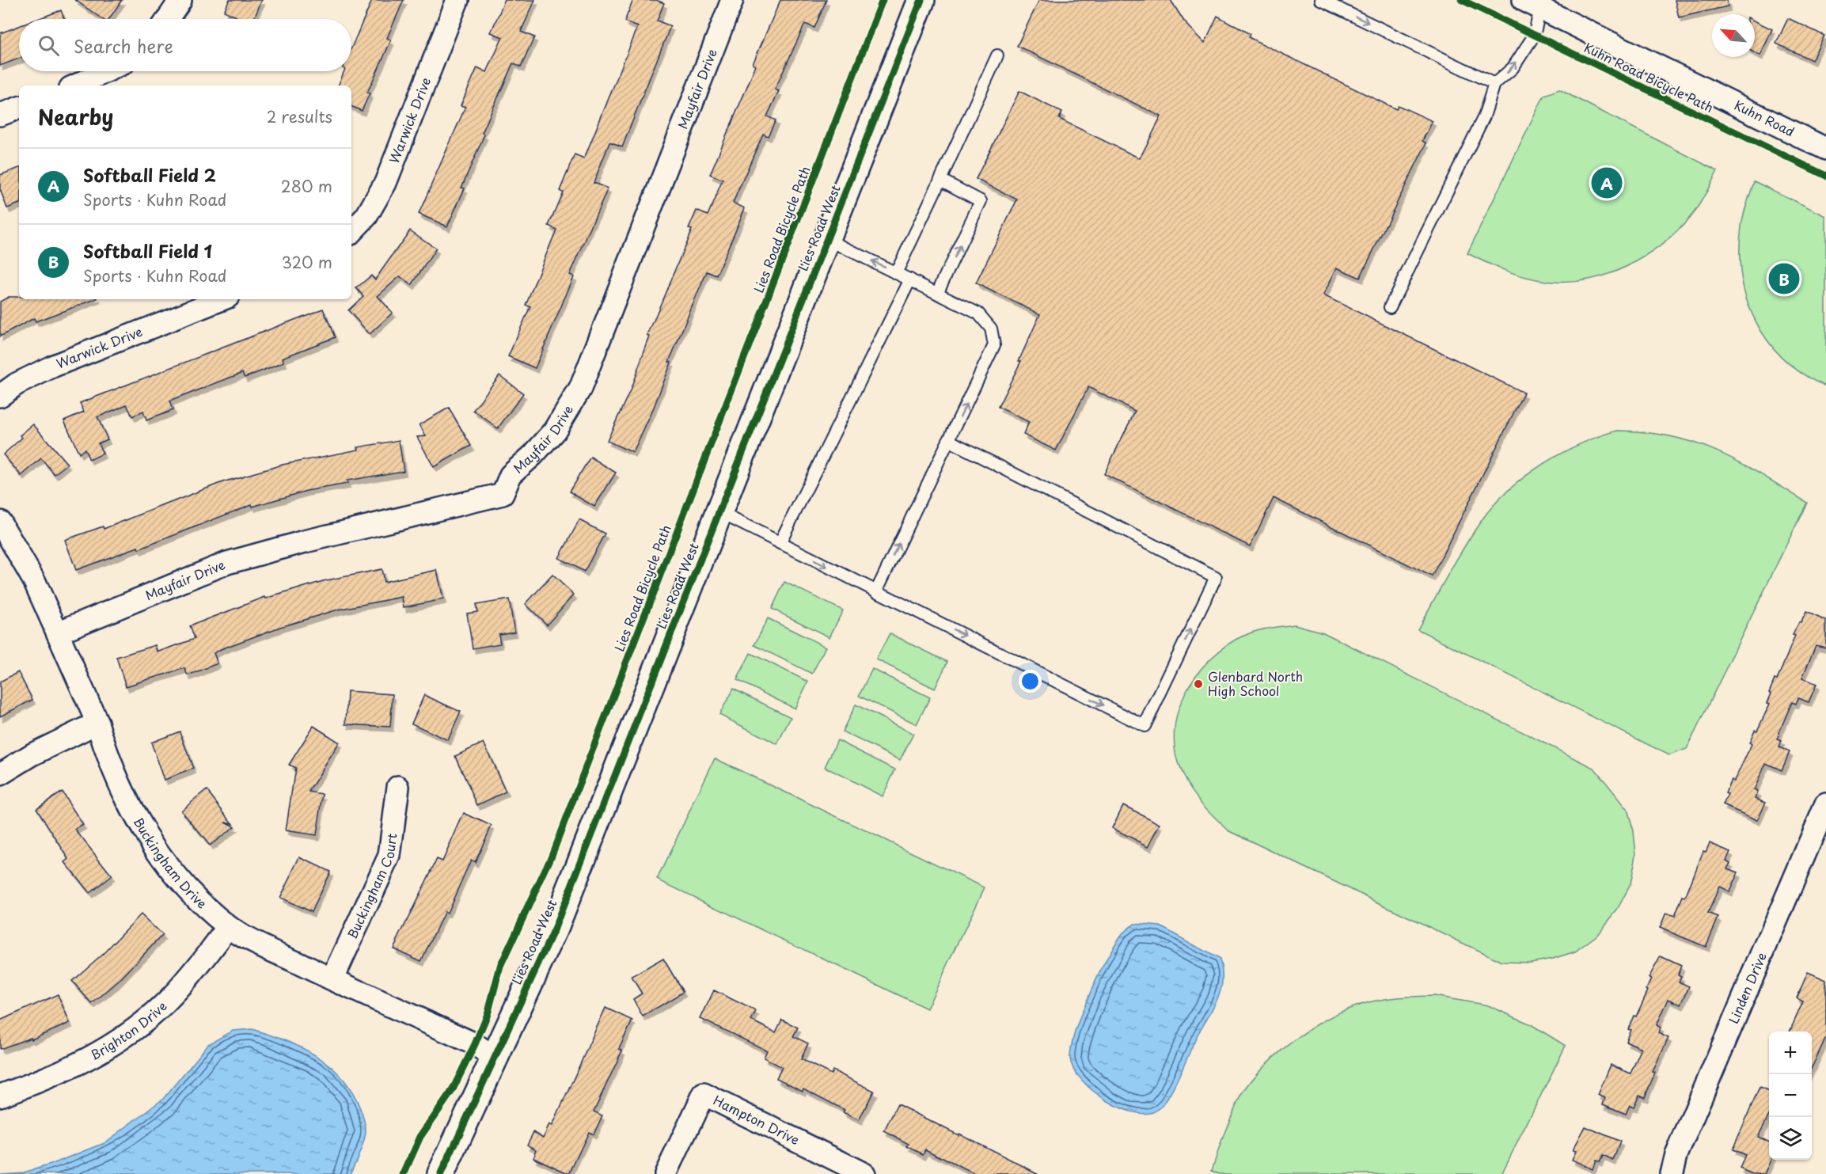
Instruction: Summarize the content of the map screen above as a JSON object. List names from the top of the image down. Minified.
{"streets":{"street":["Mayfair Drive","Kuhn Road","Warwick Drive","Lies Road West","Buckingham Drive","Buckingham Court","Linden Drive","Brighton Drive","Hampton Drive"],"cycle path":["Kuhn Road Bicycle Path","Lies Road Bicycle Path"]},"crossings":[["Mayfair Drive","Buckingham Drive"],["Lies Road West","Buckingham Drive"],["Buckingham Drive","Buckingham Court"],["Buckingham Drive","Brighton Drive"]],"places":["Glenbard North High School"],"north":"top left","page":{"search":"Search here","heading":["Nearby","2 results"],"list":[{"mark":"A","name":"Softball Field 2","note":"Sports · Kuhn Road","value":"280 m"},{"mark":"B","name":"Softball Field 1","note":"Sports · Kuhn Road","value":"320 m"}],"pins":["A","B"],"map_buttons":["+","−"]}}
